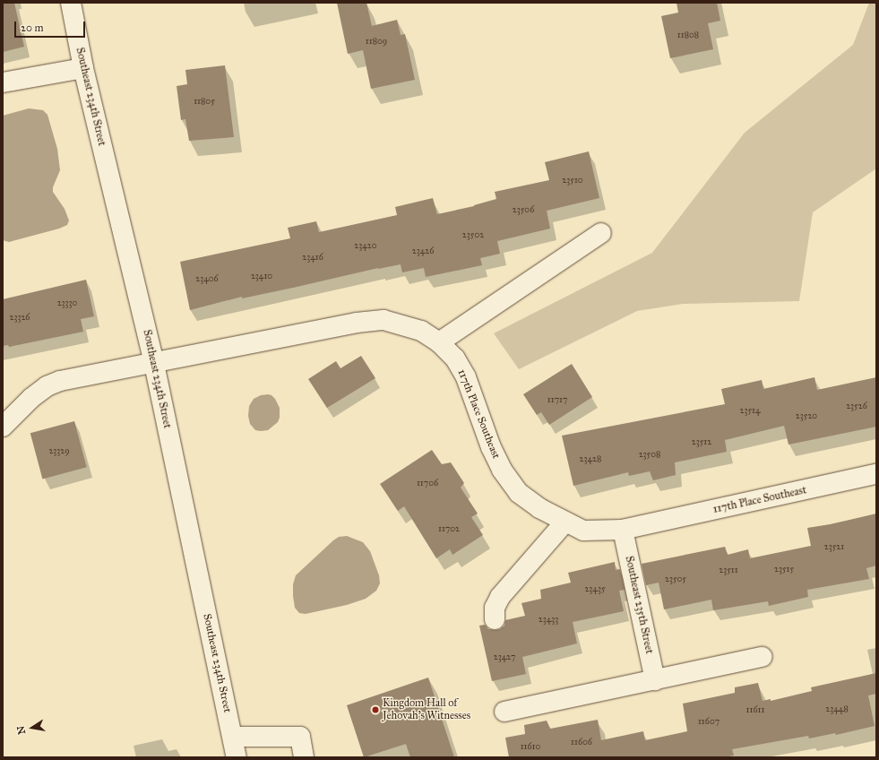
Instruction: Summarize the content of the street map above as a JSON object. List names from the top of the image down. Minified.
{"streets":{"street":["Southeast 234th Street","117th Place Southeast","Southeast 235th Street"]},"crossings":[["Southeast 234th Street","117th Place Southeast"],["117th Place Southeast","Southeast 235th Street"]],"places":["Kingdom Hall of Jehovah's Witnesses"],"house_numbers":["11808","11809","11805","23510","23506","23502","23420","23426","23416","23410","23406","23330","23326","11717","23526","23514","23520","23512","23329","23508","23428","11706","11702","23521","23515","23511","23505","23435","23433","23427","23448","11611","11607","11606","11610"],"scale_bar":"20 m","north":"left"}
